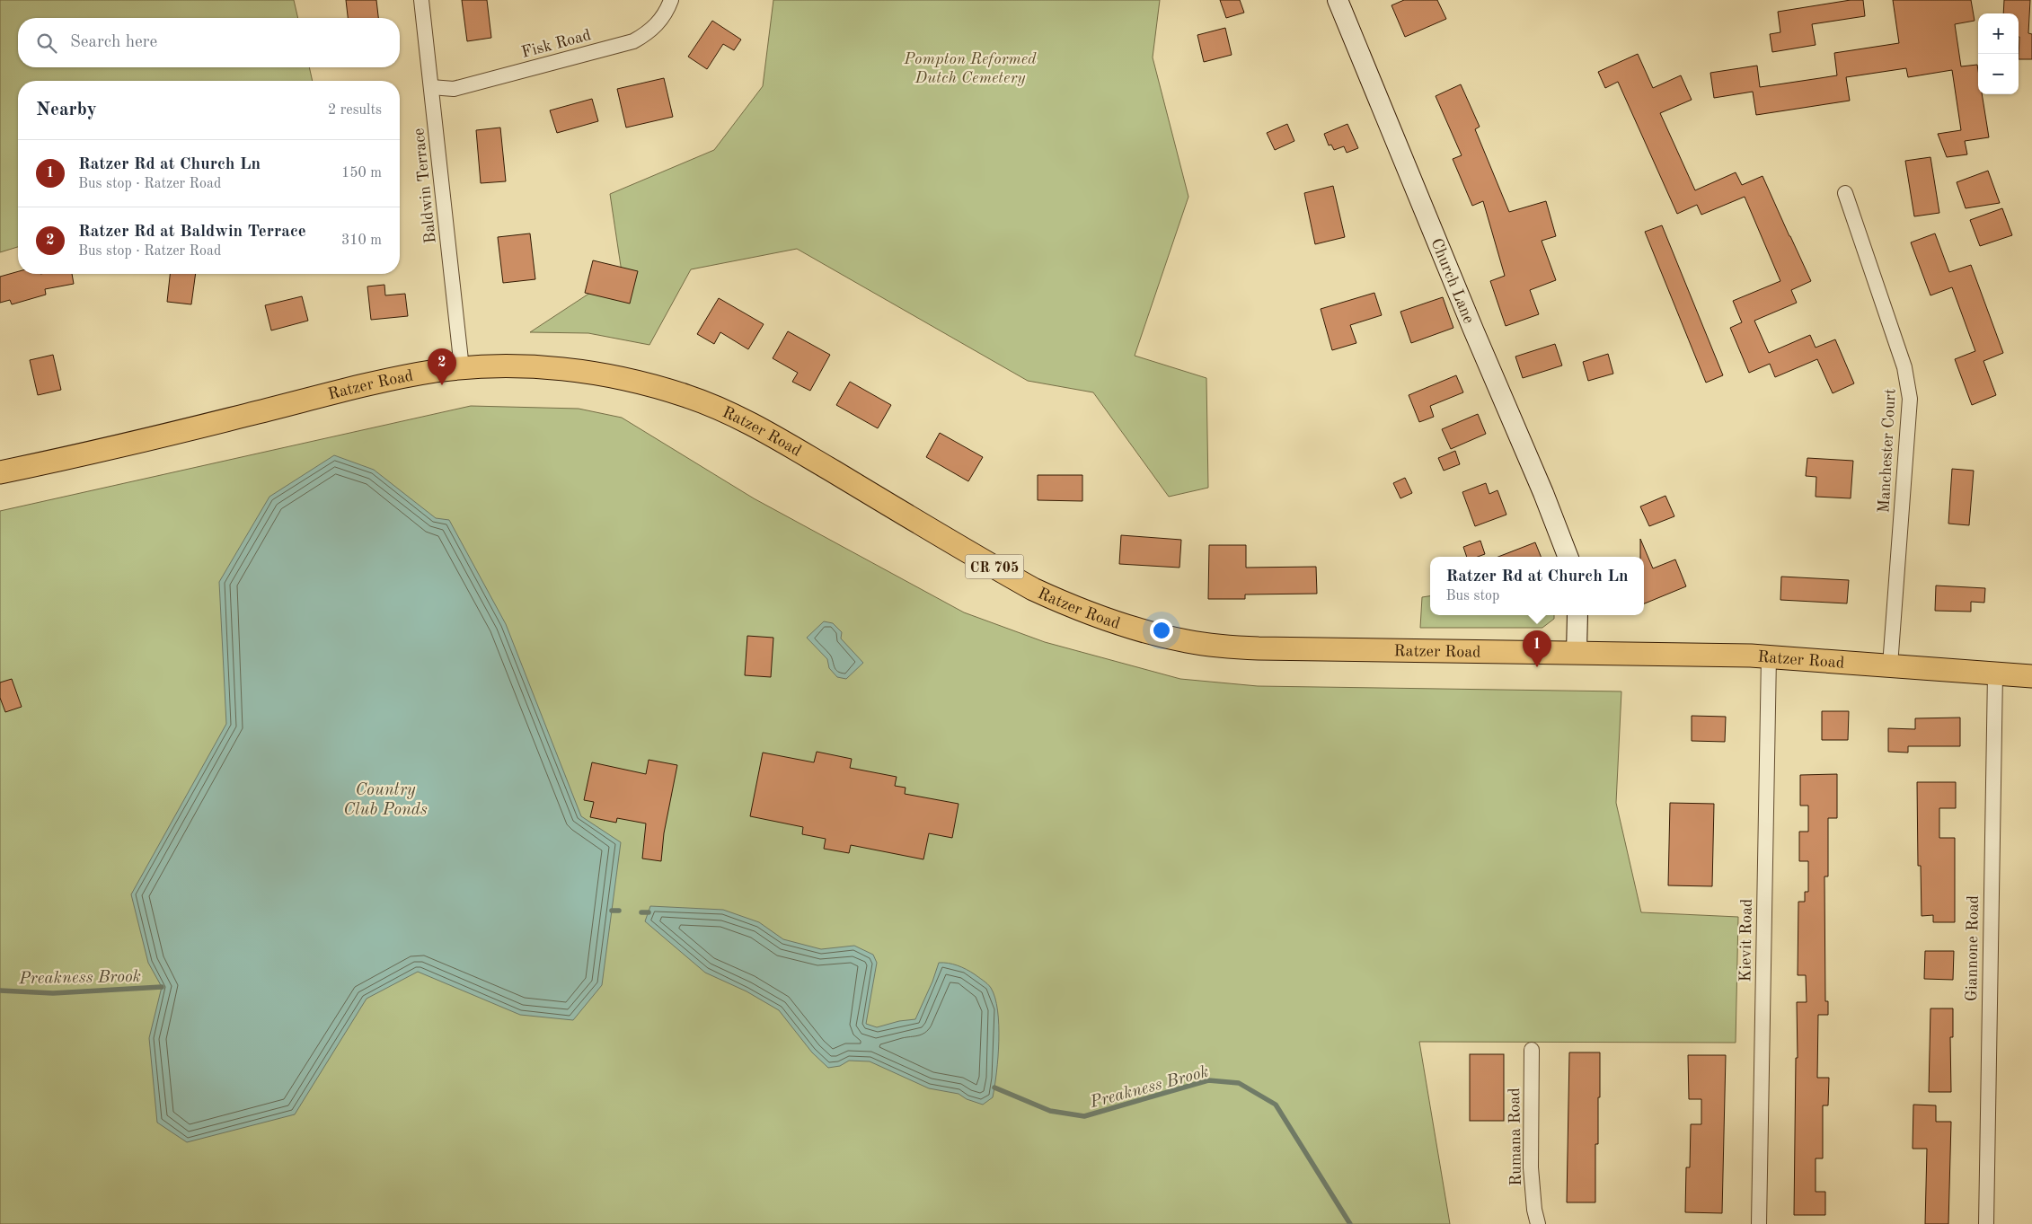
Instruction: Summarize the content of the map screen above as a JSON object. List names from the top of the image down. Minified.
{"streets":{"main road":["Ratzer Road","CR 705"],"street":["Fisk Road","Baldwin Terrace","Church Lane","Manchester Court","Kievit Road","Giannone Road","Rumana Road"]},"crossings":[["Fisk Road","Baldwin Terrace"],["Baldwin Terrace","Ratzer Road"],["Ratzer Road","Manchester Court"],["Ratzer Road","Kievit Road"],["Ratzer Road","Giannone Road"]],"water":["Country Club Ponds","Preakness Brook"],"parks":["Pompton Reformed Dutch Cemetery"],"page":{"map_buttons":["+","−"],"search":"Search here","heading":["Nearby","2 results"],"list":[{"mark":"1","name":"Ratzer Rd at Church Ln","note":"Bus stop · Ratzer Road","value":"150 m"},{"mark":"2","name":"Ratzer Rd at Baldwin Terrace","note":"Bus stop · Ratzer Road","value":"310 m"}],"pins":["2","1"],"popup":["Ratzer Rd at Church Ln","Bus stop"]}}
